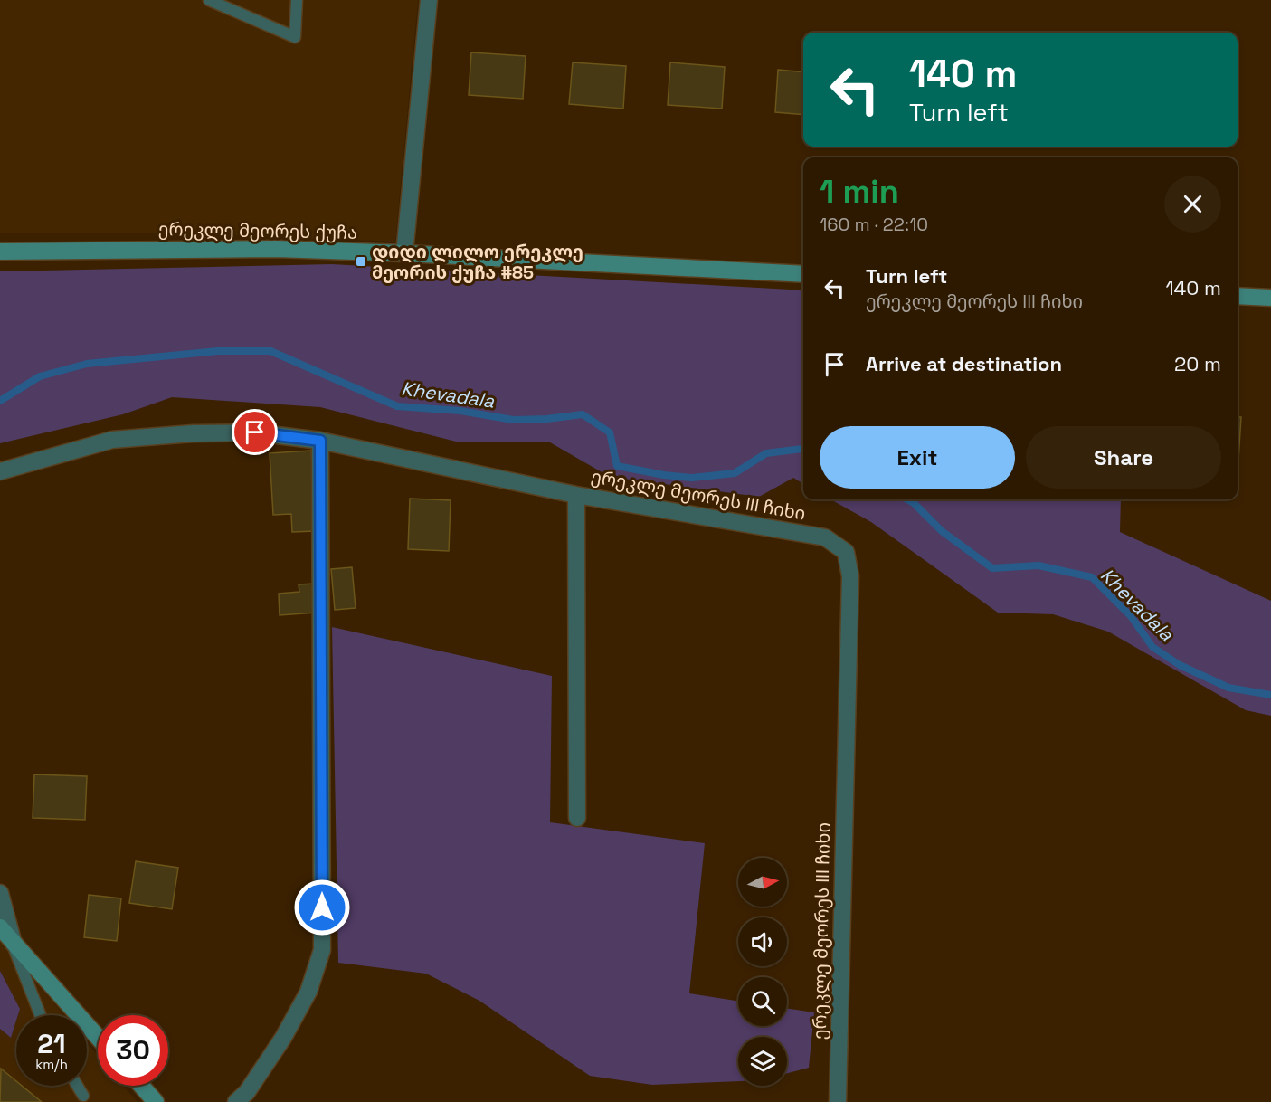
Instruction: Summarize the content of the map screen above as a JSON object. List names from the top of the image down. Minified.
{"streets":{"street":["ერეკლე მეორეს ქუჩა","ერეკლე მეორეს III ჩიხი"]},"water":["Khevadala"],"places":{"transit":["დიდი ლილო ერეკლე მეორის ქუჩა #85"]},"north":"right","page":{"turn":["140 m","Turn left"],"heading":["1 min","160 m · 22:10"],"list":[{"name":"Turn left","note":"ერეკლე მეორეს III ჩიხი","value":"140 m"},{"name":"Arrive at destination","value":"20 m"}],"buttons":["Exit","Share"],"speed":"21 km/h","limit":"30"}}
